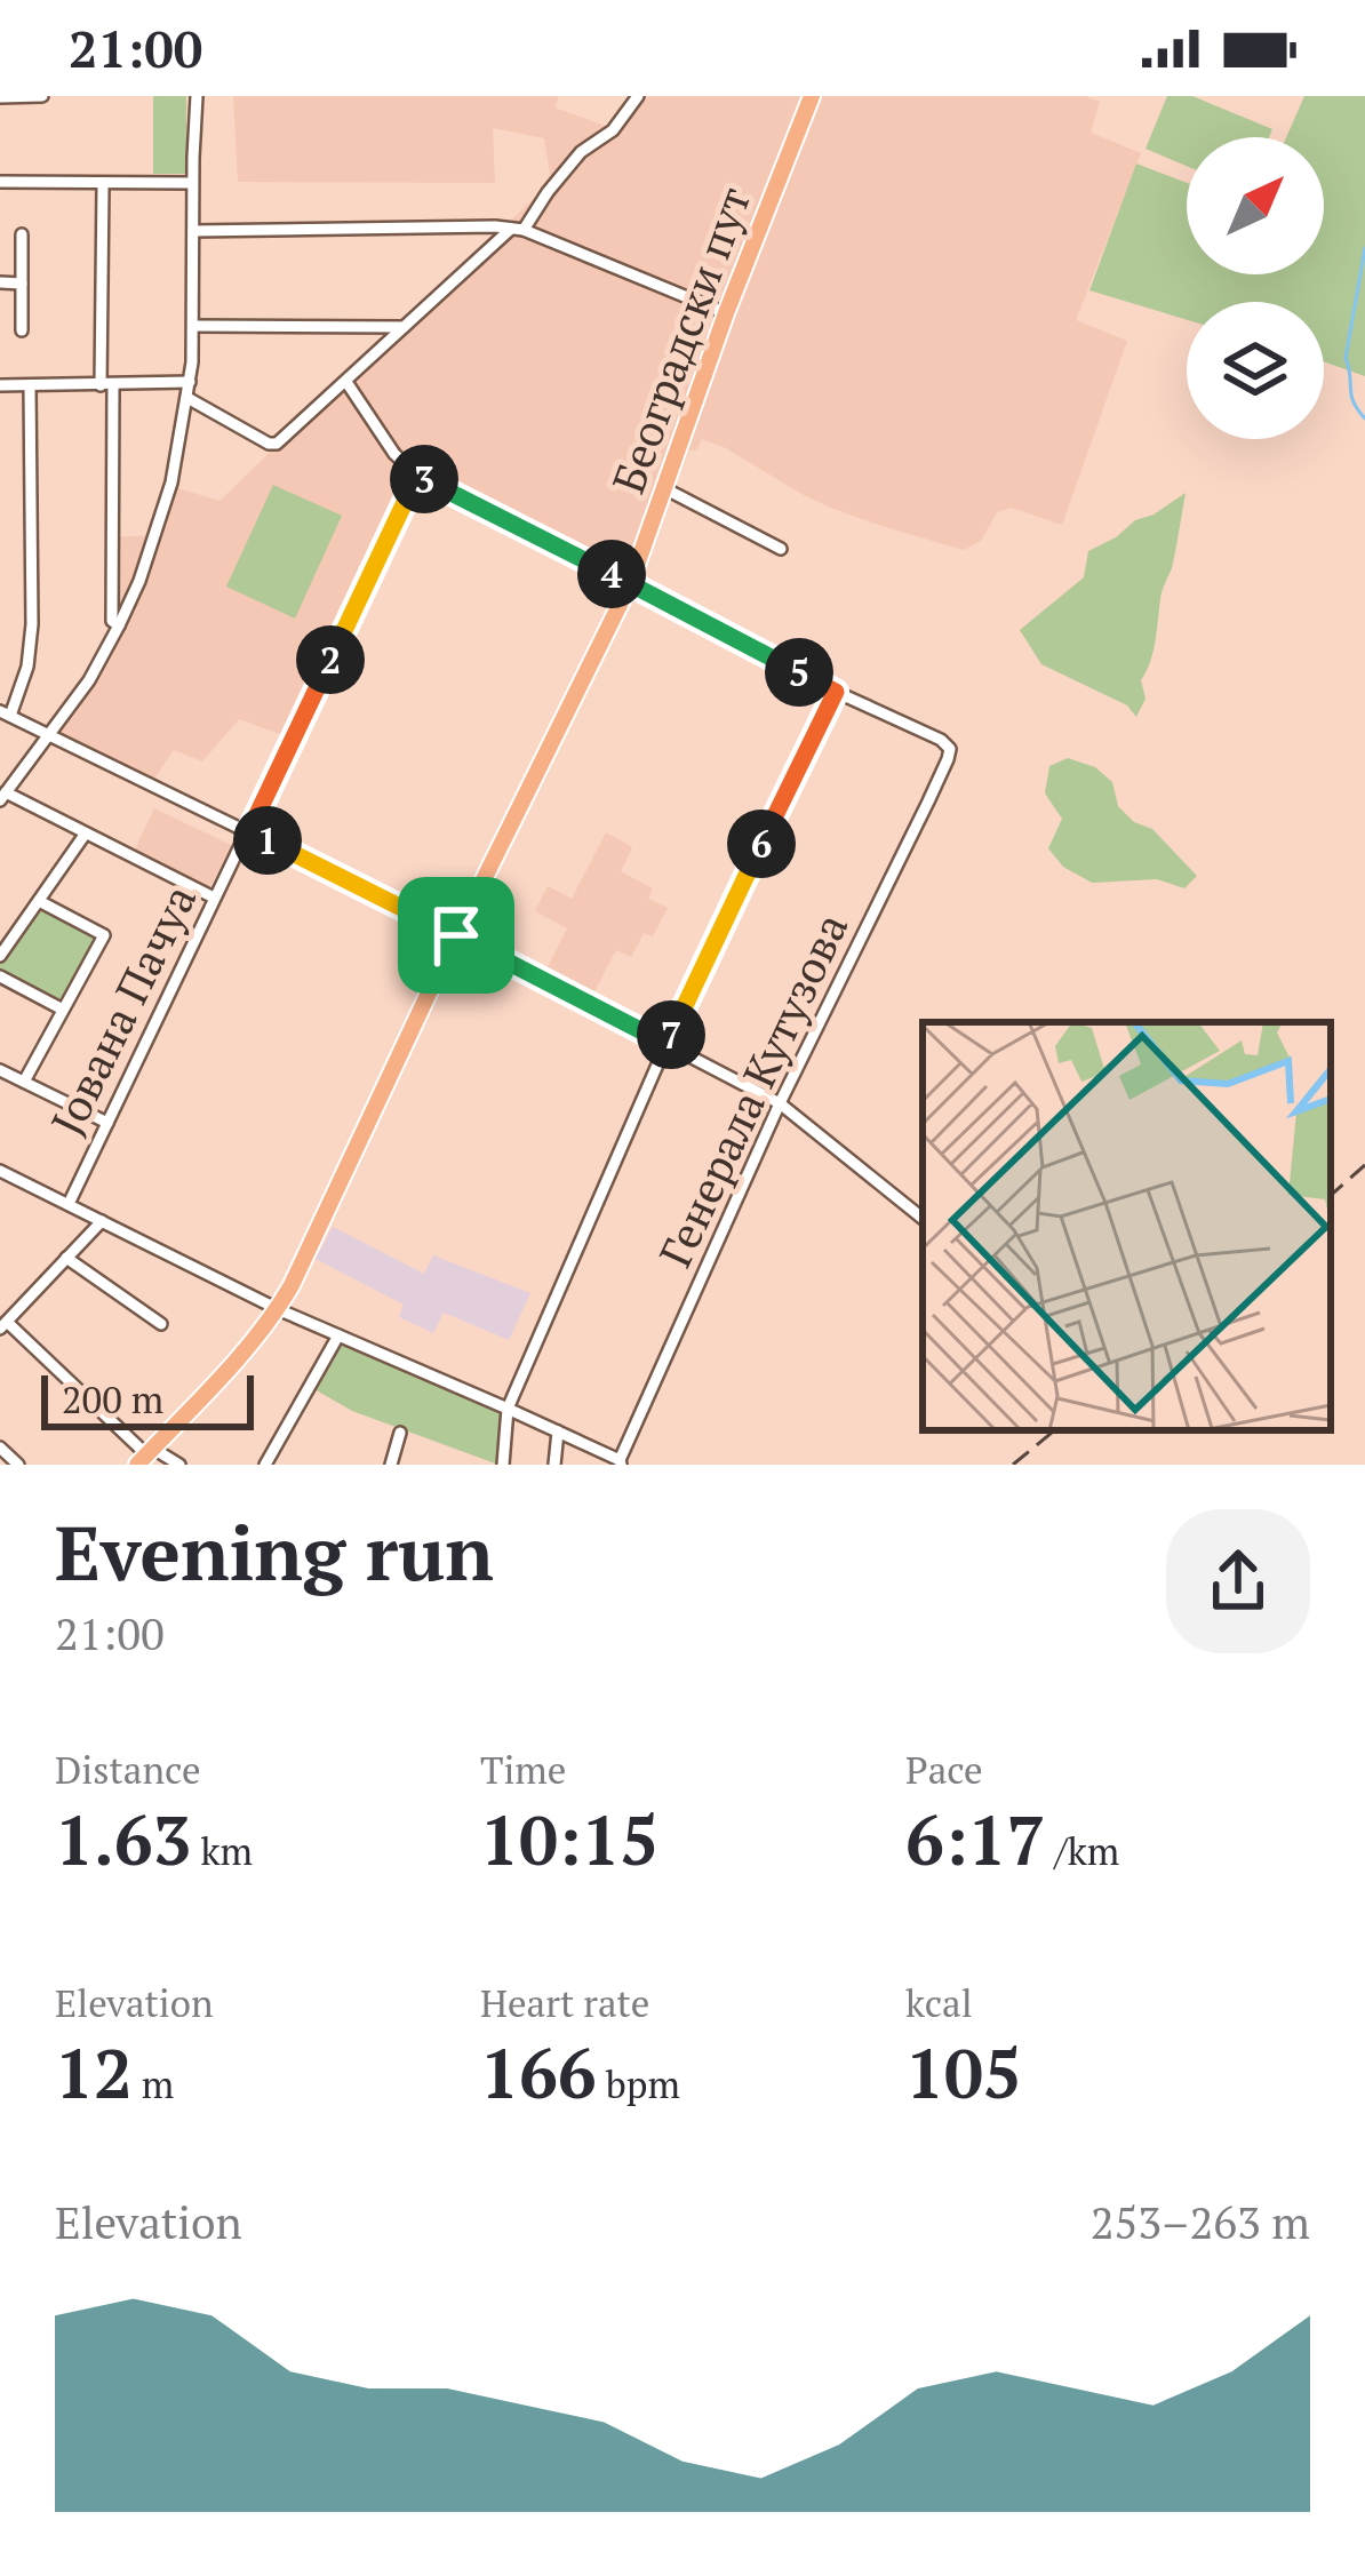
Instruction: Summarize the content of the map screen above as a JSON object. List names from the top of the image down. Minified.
{"streets":{"main road":["Београдски пут"],"street":["Јована Пачуа","Генерала Кутузова"]},"scale_bar":"200 m","north":"top right","page":{"status":"21:00","pins":["3","4","2","5","1","6","7"],"scale":"200 m","heading":["Evening run","21:00"],"stats":[["Distance","1.63 km"],["Time","10:15"],["Pace","6:17 /km"],["Elevation","12 m"],["Heart rate","166 bpm"],["kcal","105"]],"chart":["Elevation","253–263 m"]}}
